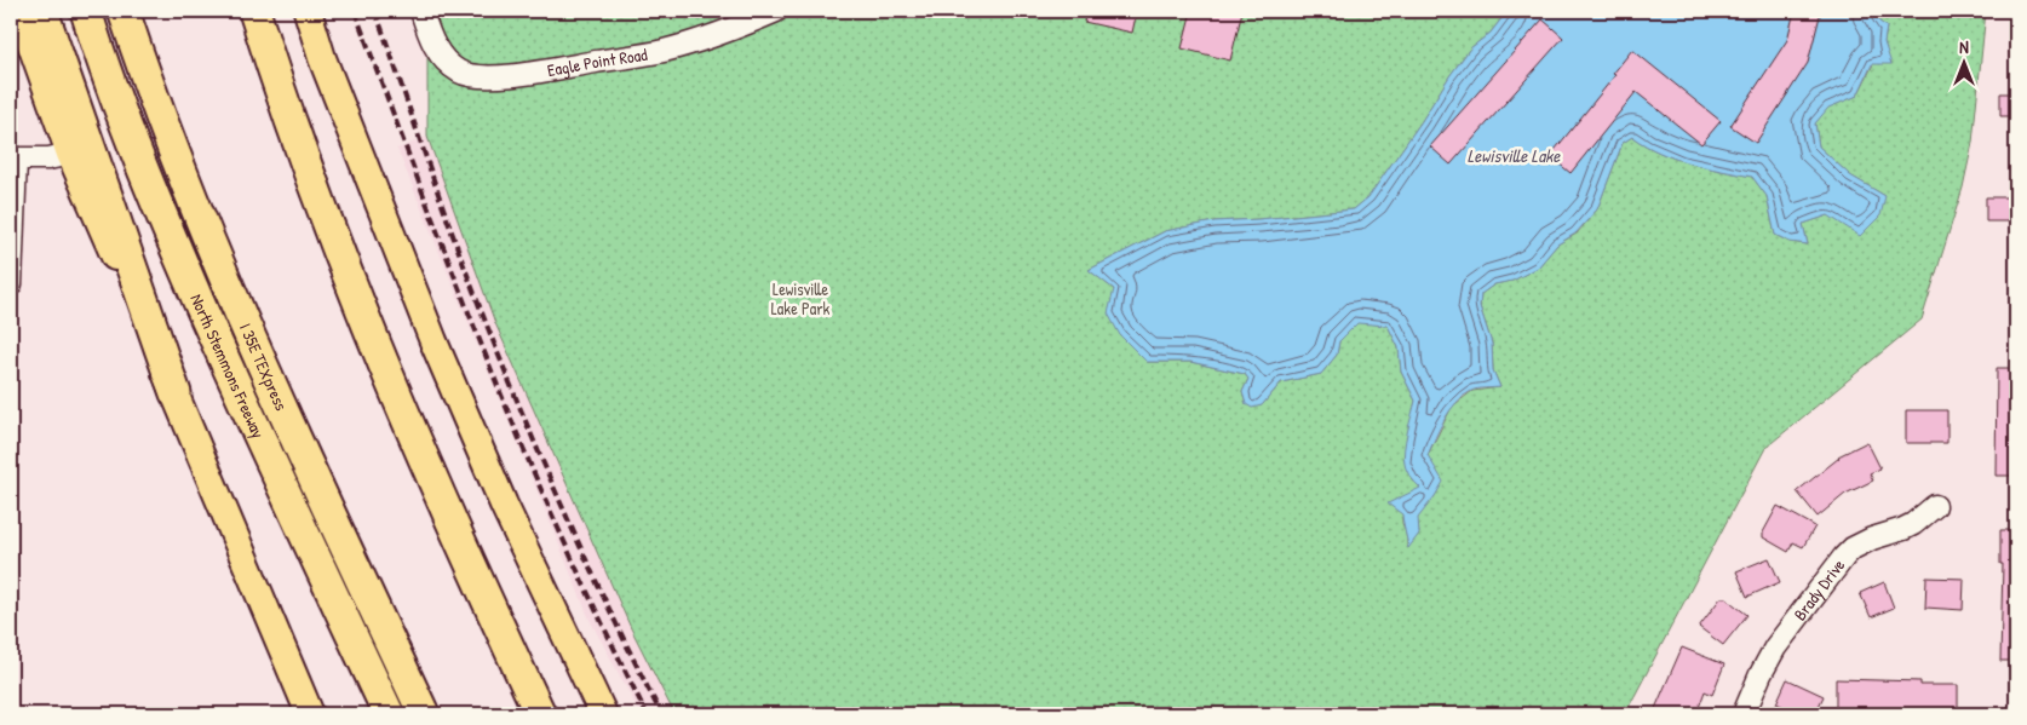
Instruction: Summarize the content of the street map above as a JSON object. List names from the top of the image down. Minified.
{"streets":{"highway":["North Stemmons Freeway","I 35E TEXpress"],"street":["Eagle Point Road","Brady Drive"]},"water":["Lewisville Lake"],"parks":["Lewisville Lake Park"],"north":"top"}
